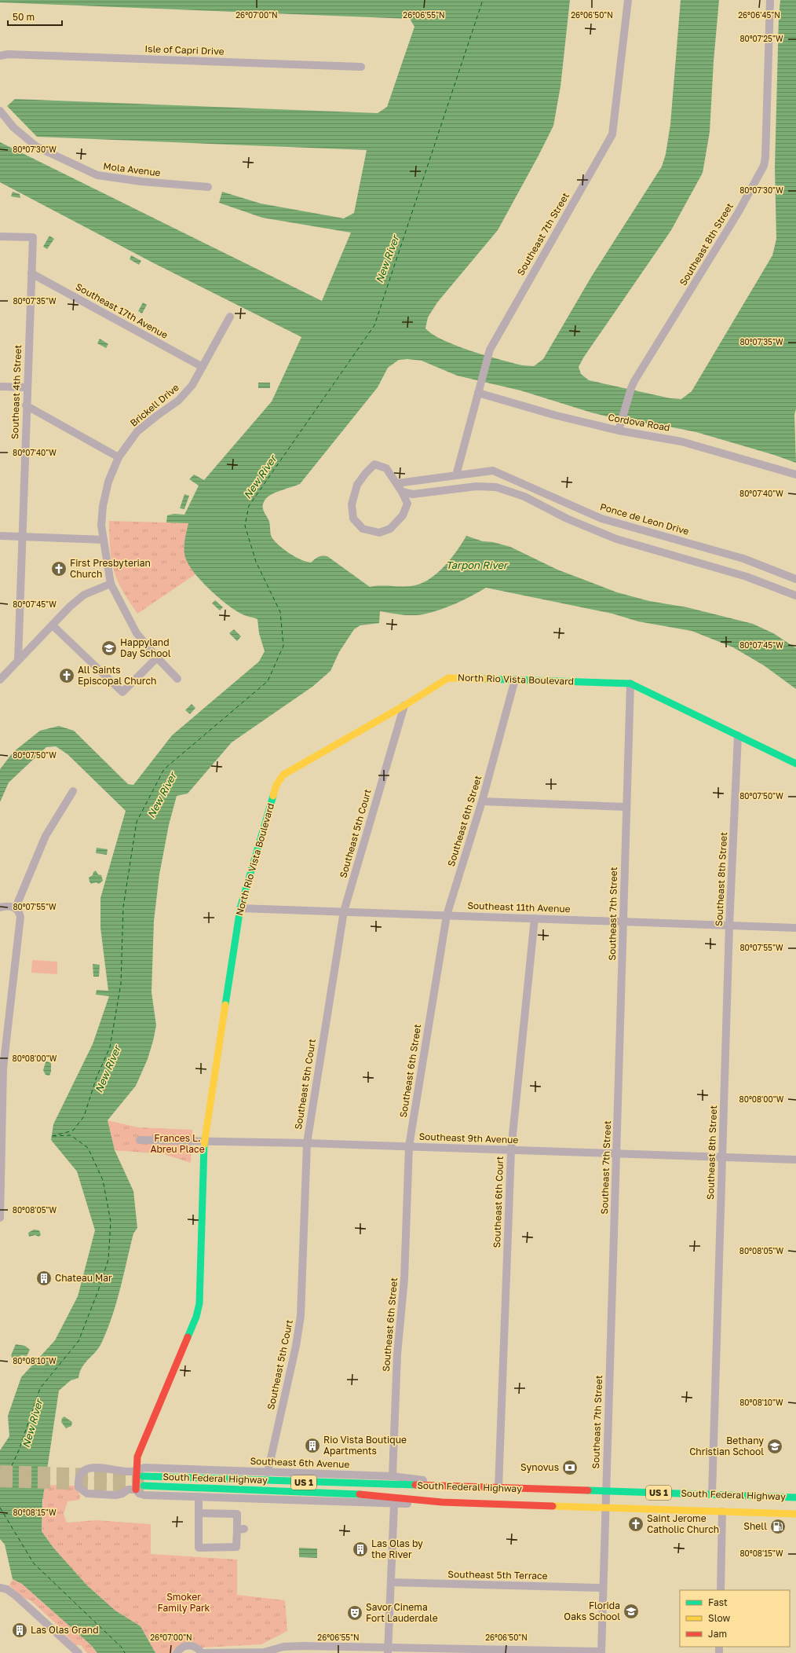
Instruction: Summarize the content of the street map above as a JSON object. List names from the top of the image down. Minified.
{"streets":{"main road":["North Rio Vista Boulevard","South Federal Highway","US 1"],"street":["Isle of Capri Drive","Mola Avenue","Southeast 7th Street","Southeast 8th Street","Southeast 17th Avenue","Southeast 4th Street","Brickell Drive","Cordova Road","Ponce de Leon Drive","Southeast 6th Street","Southeast 5th Court","Southeast 11th Avenue","Southeast 9th Avenue","Southeast 6th Court","Southeast 6th Avenue","Southeast 5th Terrace"]},"crossings":[["Southeast 7th Street","Cordova Road"],["Southeast 7th Street","Ponce de Leon Drive"],["Southeast 7th Street","North Rio Vista Boulevard"],["Southeast 7th Street","Southeast 11th Avenue"],["Southeast 7th Street","Southeast 9th Avenue"],["Southeast 7th Street","South Federal Highway"],["Southeast 7th Street","Southeast 5th Terrace"],["Southeast 8th Street","Cordova Road"],["Southeast 8th Street","North Rio Vista Boulevard"],["Southeast 8th Street","Southeast 11th Avenue"],["Southeast 8th Street","Southeast 9th Avenue"],["Southeast 8th Street","South Federal Highway"],["Southeast 17th Avenue","Southeast 4th Street"],["Southeast 17th Avenue","Brickell Drive"],["North Rio Vista Boulevard","Southeast 6th Street"],["North Rio Vista Boulevard","Southeast 5th Court"],["North Rio Vista Boulevard","Southeast 11th Avenue"],["North Rio Vista Boulevard","Southeast 9th Avenue"],["North Rio Vista Boulevard","Southeast 6th Avenue"],["Southeast 6th Street","Southeast 11th Avenue"],["Southeast 6th Street","Southeast 9th Avenue"],["Southeast 6th Street","Southeast 6th Avenue"],["Southeast 5th Court","Southeast 11th Avenue"],["Southeast 5th Court","Southeast 9th Avenue"],["Southeast 5th Court","Southeast 6th Avenue"],["Southeast 11th Avenue","Southeast 6th Court"],["Southeast 9th Avenue","Southeast 6th Court"],["Southeast 6th Court","South Federal Highway"],["Southeast 6th Avenue","South Federal Highway"]],"water":["New River","Tarpon River"],"parks":["Frances L. Abreu Place","Smoker Family Park"],"places":{"church":["First Presbyterian Church","All Saints Episcopal Church","Saint Jerome Catholic Church"],"school or university":["Happyland Day School","Bethany Christian School","Florida Oaks School"],"building":["Chateau Mar","Rio Vista Boutique Apartments","Las Olas by the River","Las Olas Grand"],"bank":["Synovus"],"fuel station":["Shell"],"theatre":["Savor Cinema Fort Lauderdale"]},"legend":["Fast","Slow","Jam"],"scale_bar":"50 m","coordinates":["26°07'00\"N","26°06'55\"N","26°06'50\"N","26°06'45\"N","80°07'25\"W","80°07'30\"W","80°07'35\"W","80°07'40\"W","80°07'45\"W","80°07'50\"W","80°07'55\"W","80°08'00\"W","80°08'05\"W","80°08'10\"W","80°08'15\"W"]}
